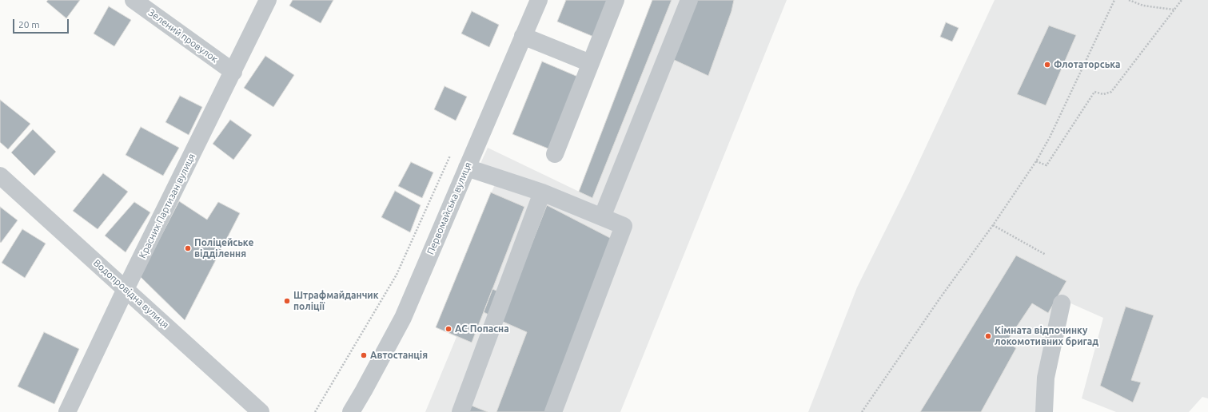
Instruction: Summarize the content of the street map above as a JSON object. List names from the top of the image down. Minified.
{"streets":{"street":["Зелений провулок","Красних Партизан вулиця","Первомайська вулиця","Водопровідна вулиця"]},"crossings":[["Зелений провулок","Красних Партизан вулиця"],["Красних Партизан вулиця","Водопровідна вулиця"]],"places":["Флотаторська","Поліцейське відділення","Штрафмайданчик поліції","АС Попасна","Кімната відпочинку локомотивних бригад","Автостанція"],"scale_bar":"20 m"}
